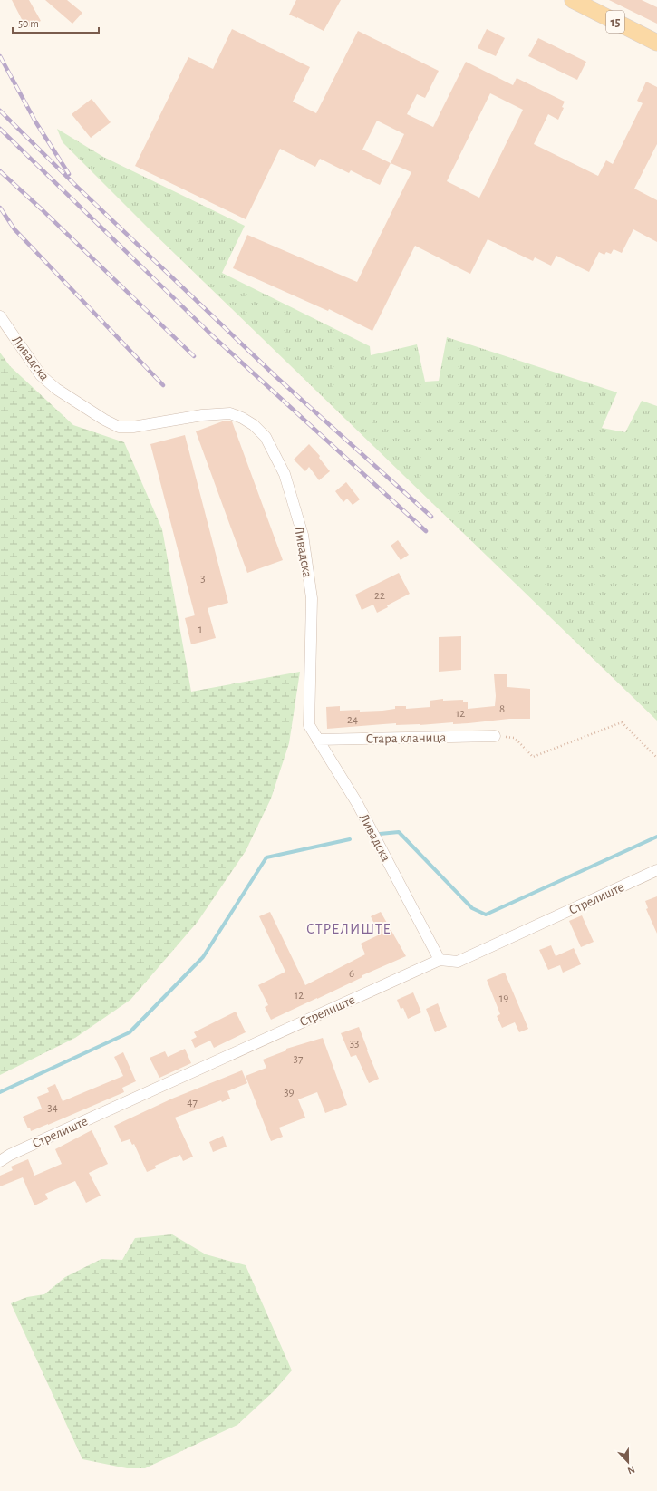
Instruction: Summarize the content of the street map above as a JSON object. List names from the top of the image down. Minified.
{"streets":{"main road":["15"],"street":["Ливадска","Стара кланица","Стрелиште"]},"crossings":[["Ливадска","Стара кланица"],["Ливадска","Стрелиште"]],"districts":["СТРЕЛИШТЕ"],"house_numbers":["3","22","1","8","12","24","6","12","19","33","37","39","47","34"],"scale_bar":"50 m","north":"bottom"}
